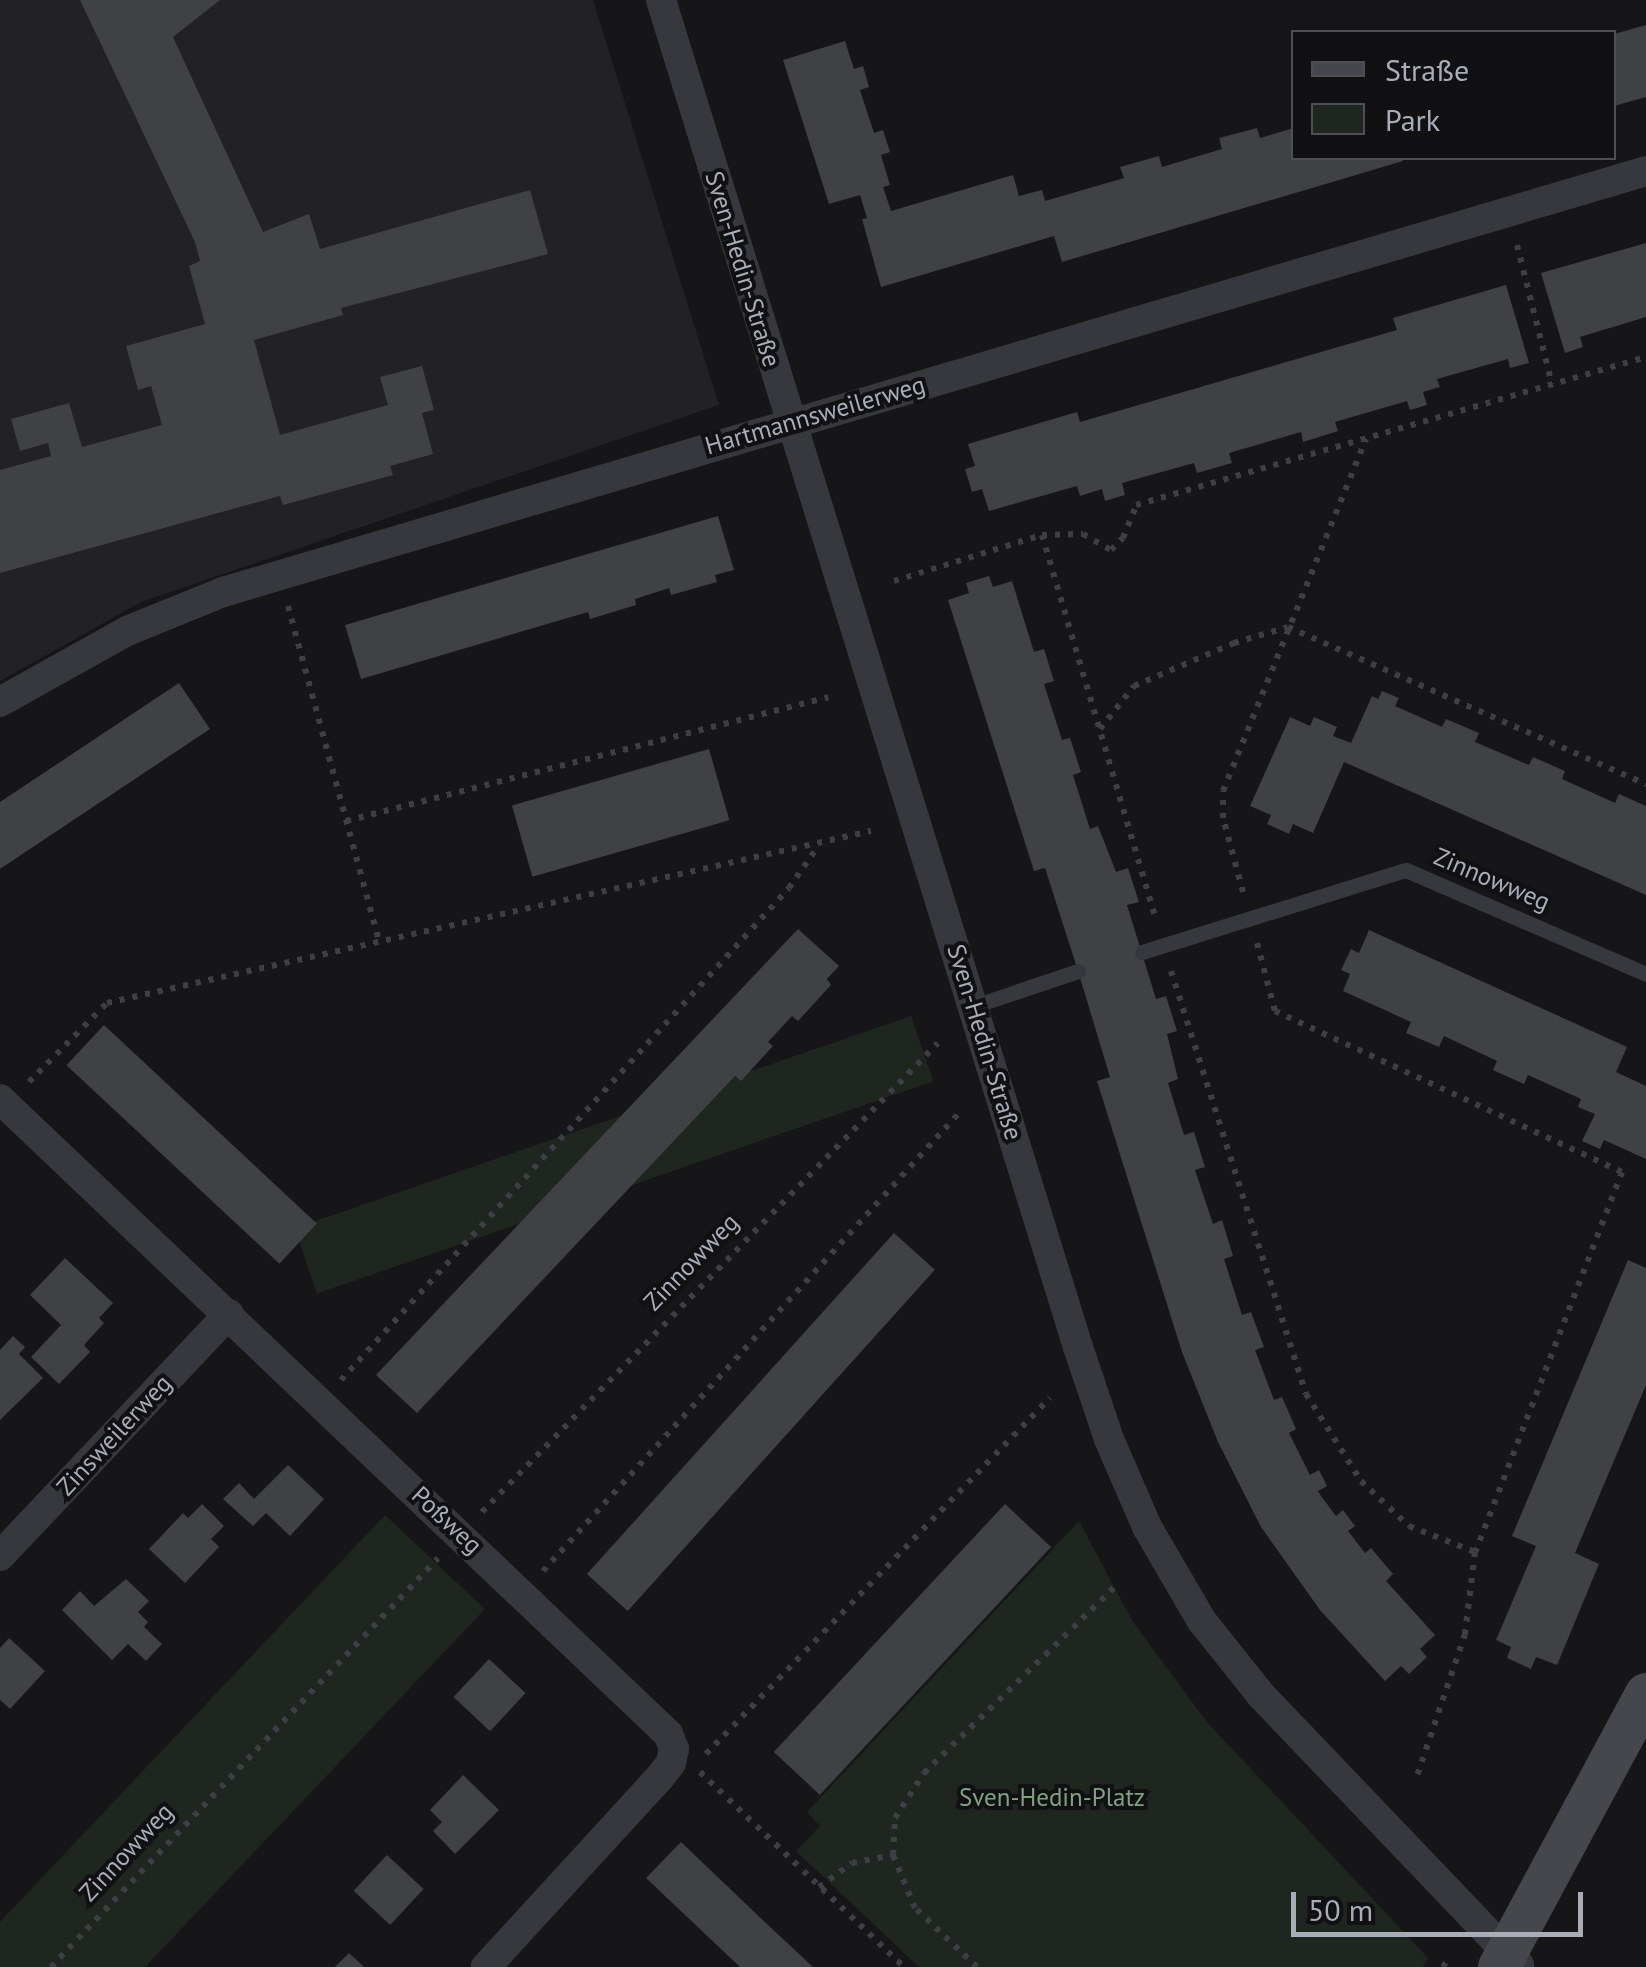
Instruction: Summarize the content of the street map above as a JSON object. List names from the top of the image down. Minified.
{"streets":{"street":["Sven-Hedin-Straße","Hartmannsweilerweg","Zinsweilerweg","Poßweg"],"lane":["Zinnowweg"]},"crossings":[["Sven-Hedin-Straße","Hartmannsweilerweg"],["Zinsweilerweg","Poßweg"]],"parks":["Sven-Hedin-Platz"],"legend":["Straße","Park"],"scale_bar":"50 m"}
